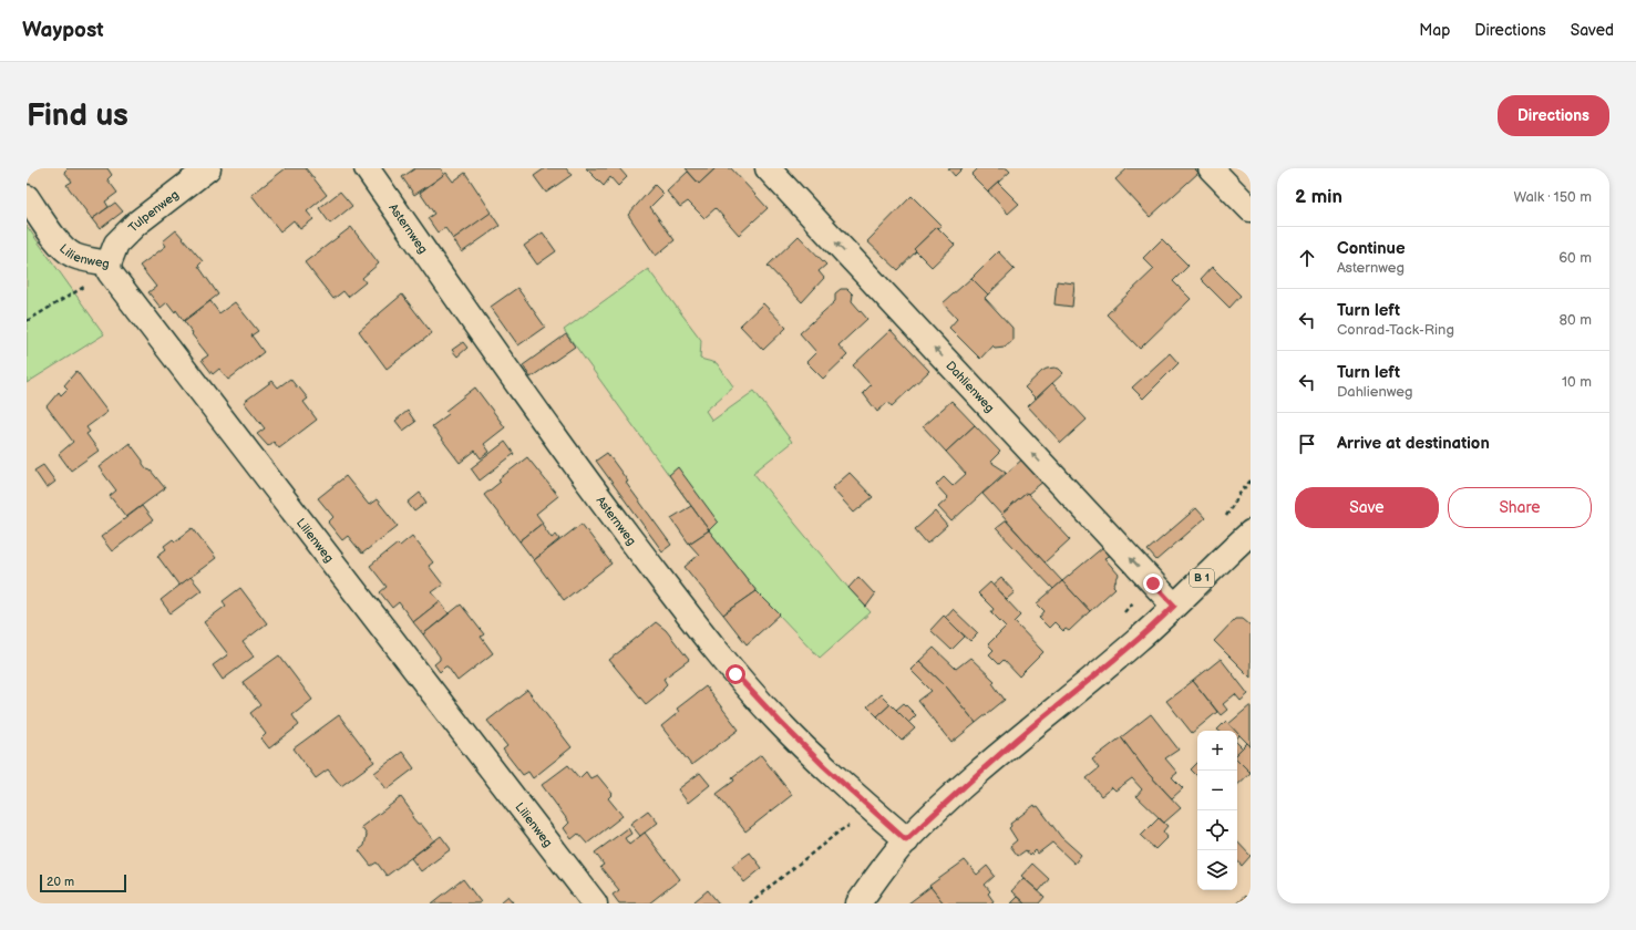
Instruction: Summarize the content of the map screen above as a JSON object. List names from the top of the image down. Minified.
{"streets":{"street":["Tulpenweg","Asternweg","Lilienweg","Dahlienweg","B 1"]},"crossings":[["Tulpenweg","Lilienweg"],["Asternweg","B 1"],["Dahlienweg","B 1"]],"one_way":["Dahlienweg"],"scale_bar":"20 m","page":{"header":"Waypost","nav":["Map","Directions","Saved"],"buttons":["Directions",["Save","Share"]],"title":"Find us","heading":["2 min","Walk · 150 m"],"list":[["Continue","Asternweg","60 m"],["Turn left","Conrad-Tack-Ring","80 m"],["Turn left","Dahlienweg","10 m"],"Arrive at destination"],"map_buttons":["+","−"],"scale":"20 m"}}
